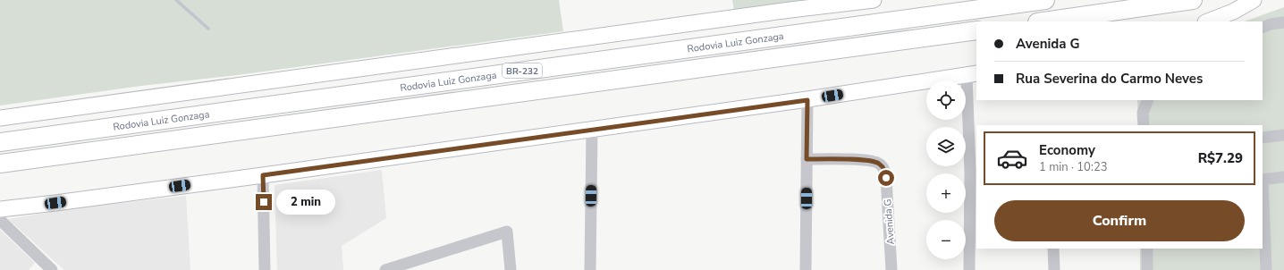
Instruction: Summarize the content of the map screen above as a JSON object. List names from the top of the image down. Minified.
{"streets":{"highway":["Rodovia Luiz Gonzaga","BR-232"],"street":["Avenida G"]},"page":{"banner":["Avenida G","Rua Severina do Carmo Neves"],"map_buttons":["+","−"],"list":[{"name":"Economy","note":"1 min · 10:23","value":"R$7.29"}],"bubble":"2 min","buttons":"Confirm"}}
